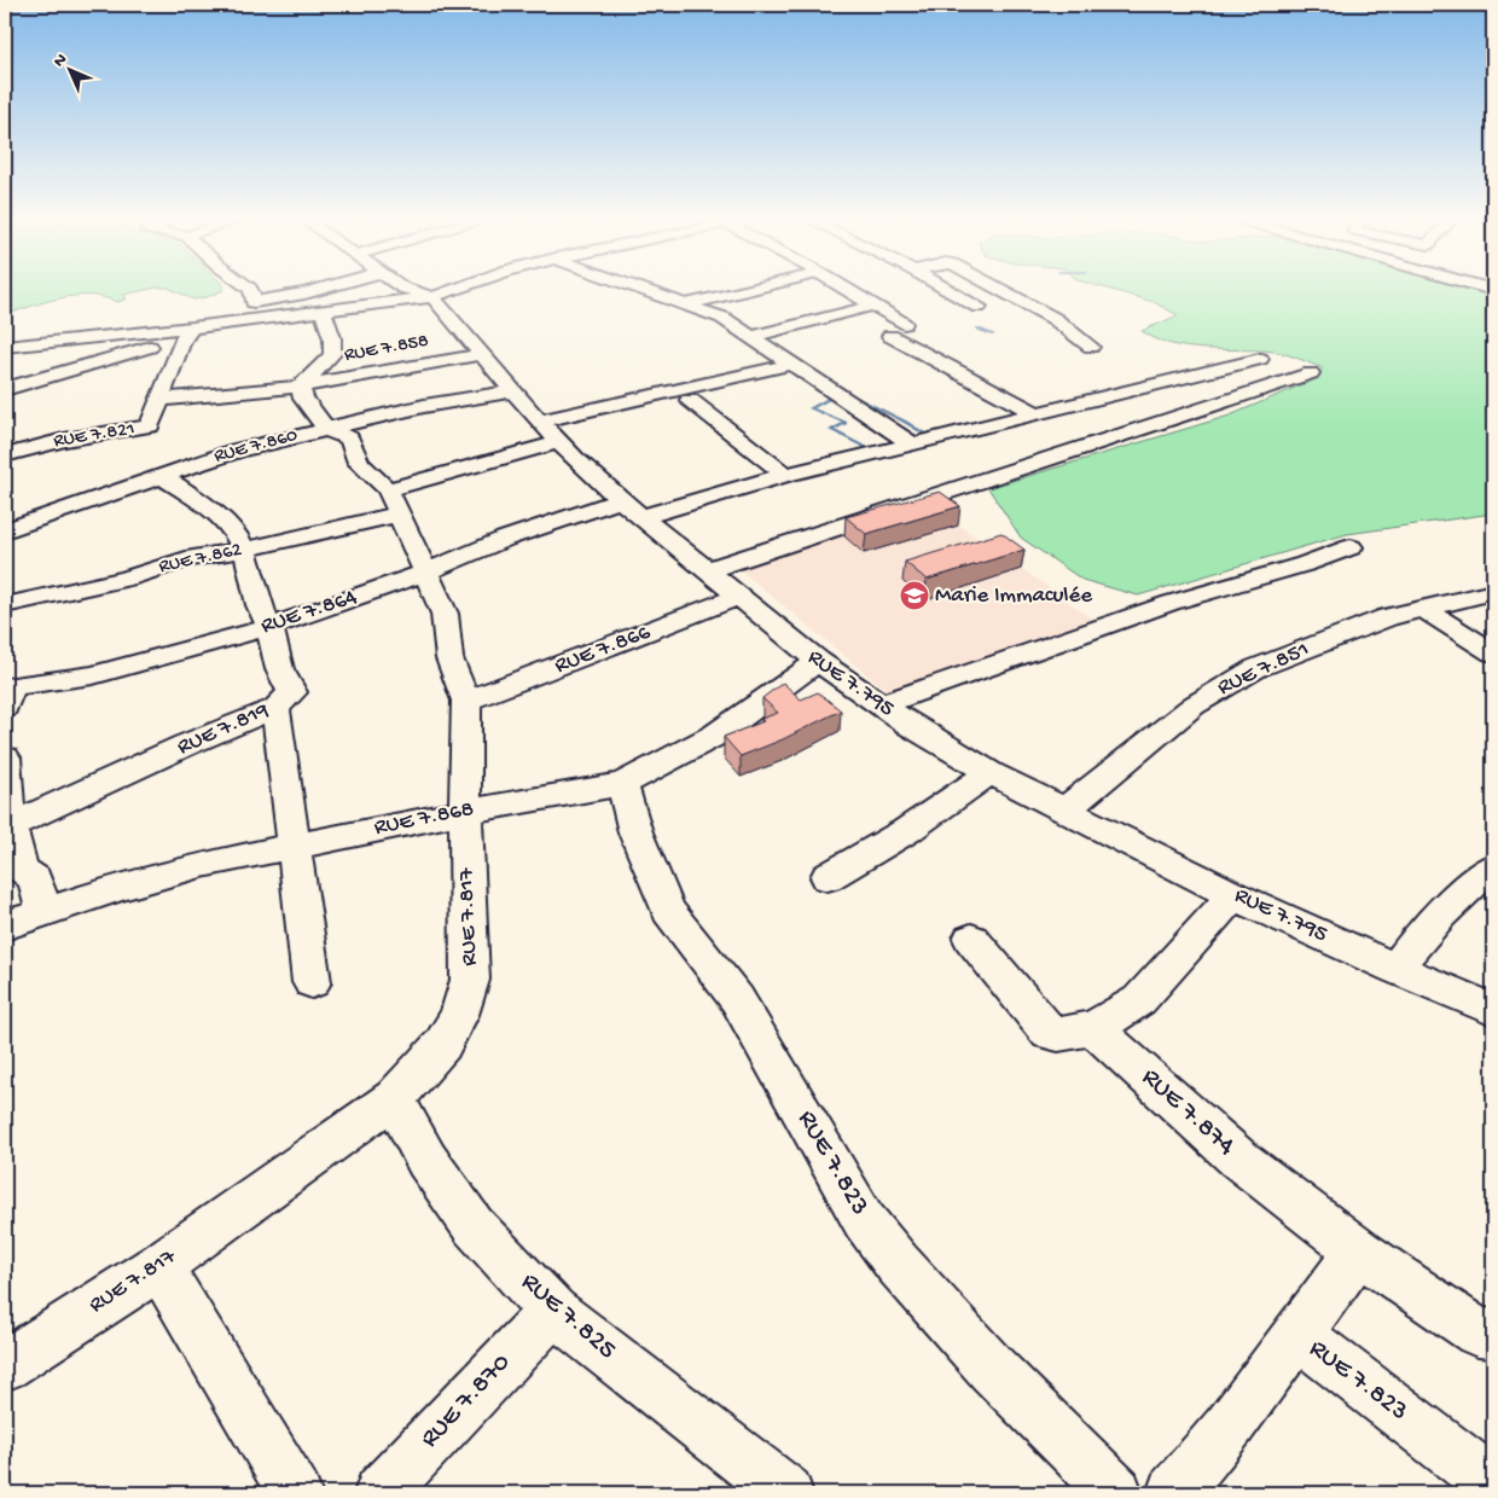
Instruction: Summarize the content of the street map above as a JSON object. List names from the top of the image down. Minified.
{"streets":{"street":["RUE 7.858","RUE 7.821","RUE 7.860","RUE 7.862","RUE 7.864","RUE 7.866","RUE 7.851","RUE 7.795","RUE 7.819","RUE 7.868","RUE 7.817","RUE 7.874","RUE 7.823","RUE 7.825","RUE 7.870"]},"crossings":[["RUE 7.858","RUE 7.821"],["RUE 7.858","RUE 7.795"],["RUE 7.858","RUE 7.817"],["RUE 7.860","RUE 7.795"],["RUE 7.860","RUE 7.819"],["RUE 7.860","RUE 7.817"],["RUE 7.862","RUE 7.795"],["RUE 7.862","RUE 7.819"],["RUE 7.862","RUE 7.817"],["RUE 7.864","RUE 7.795"],["RUE 7.864","RUE 7.819"],["RUE 7.864","RUE 7.817"],["RUE 7.866","RUE 7.795"],["RUE 7.866","RUE 7.817"],["RUE 7.851","RUE 7.795"],["RUE 7.795","RUE 7.868"],["RUE 7.868","RUE 7.817"],["RUE 7.868","RUE 7.823"],["RUE 7.817","RUE 7.825"],["RUE 7.825","RUE 7.870"]],"places":{"school or university":["Marie Immaculée"]},"north":"top left"}
